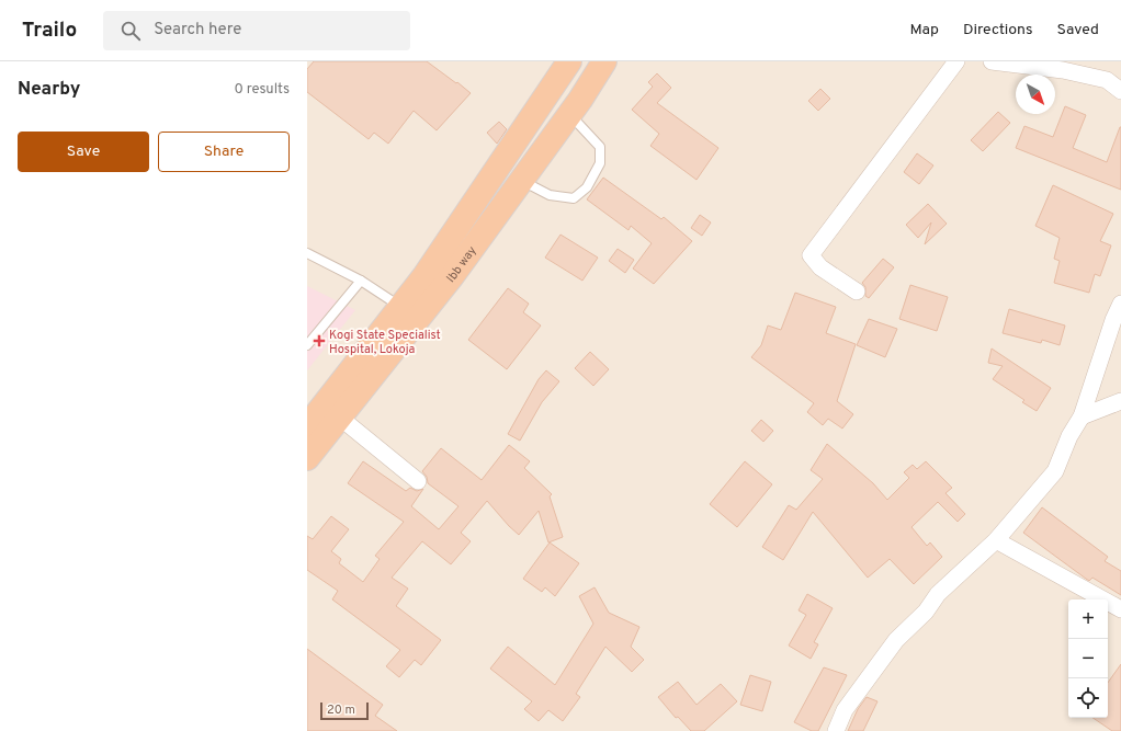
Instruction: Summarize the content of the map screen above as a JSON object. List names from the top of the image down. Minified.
{"streets":{"highway":["Ibb way"]},"places":{"health":["Kogi State Specialist Hospital, Lokoja"]},"scale_bar":"20 m","north":"bottom right","page":{"header":"Trailo","search":"Search here","nav":["Map","Directions","Saved"],"heading":["Nearby","0 results"],"buttons":["Save","Share"],"map_buttons":["+","−"],"scale":"20 m"}}
